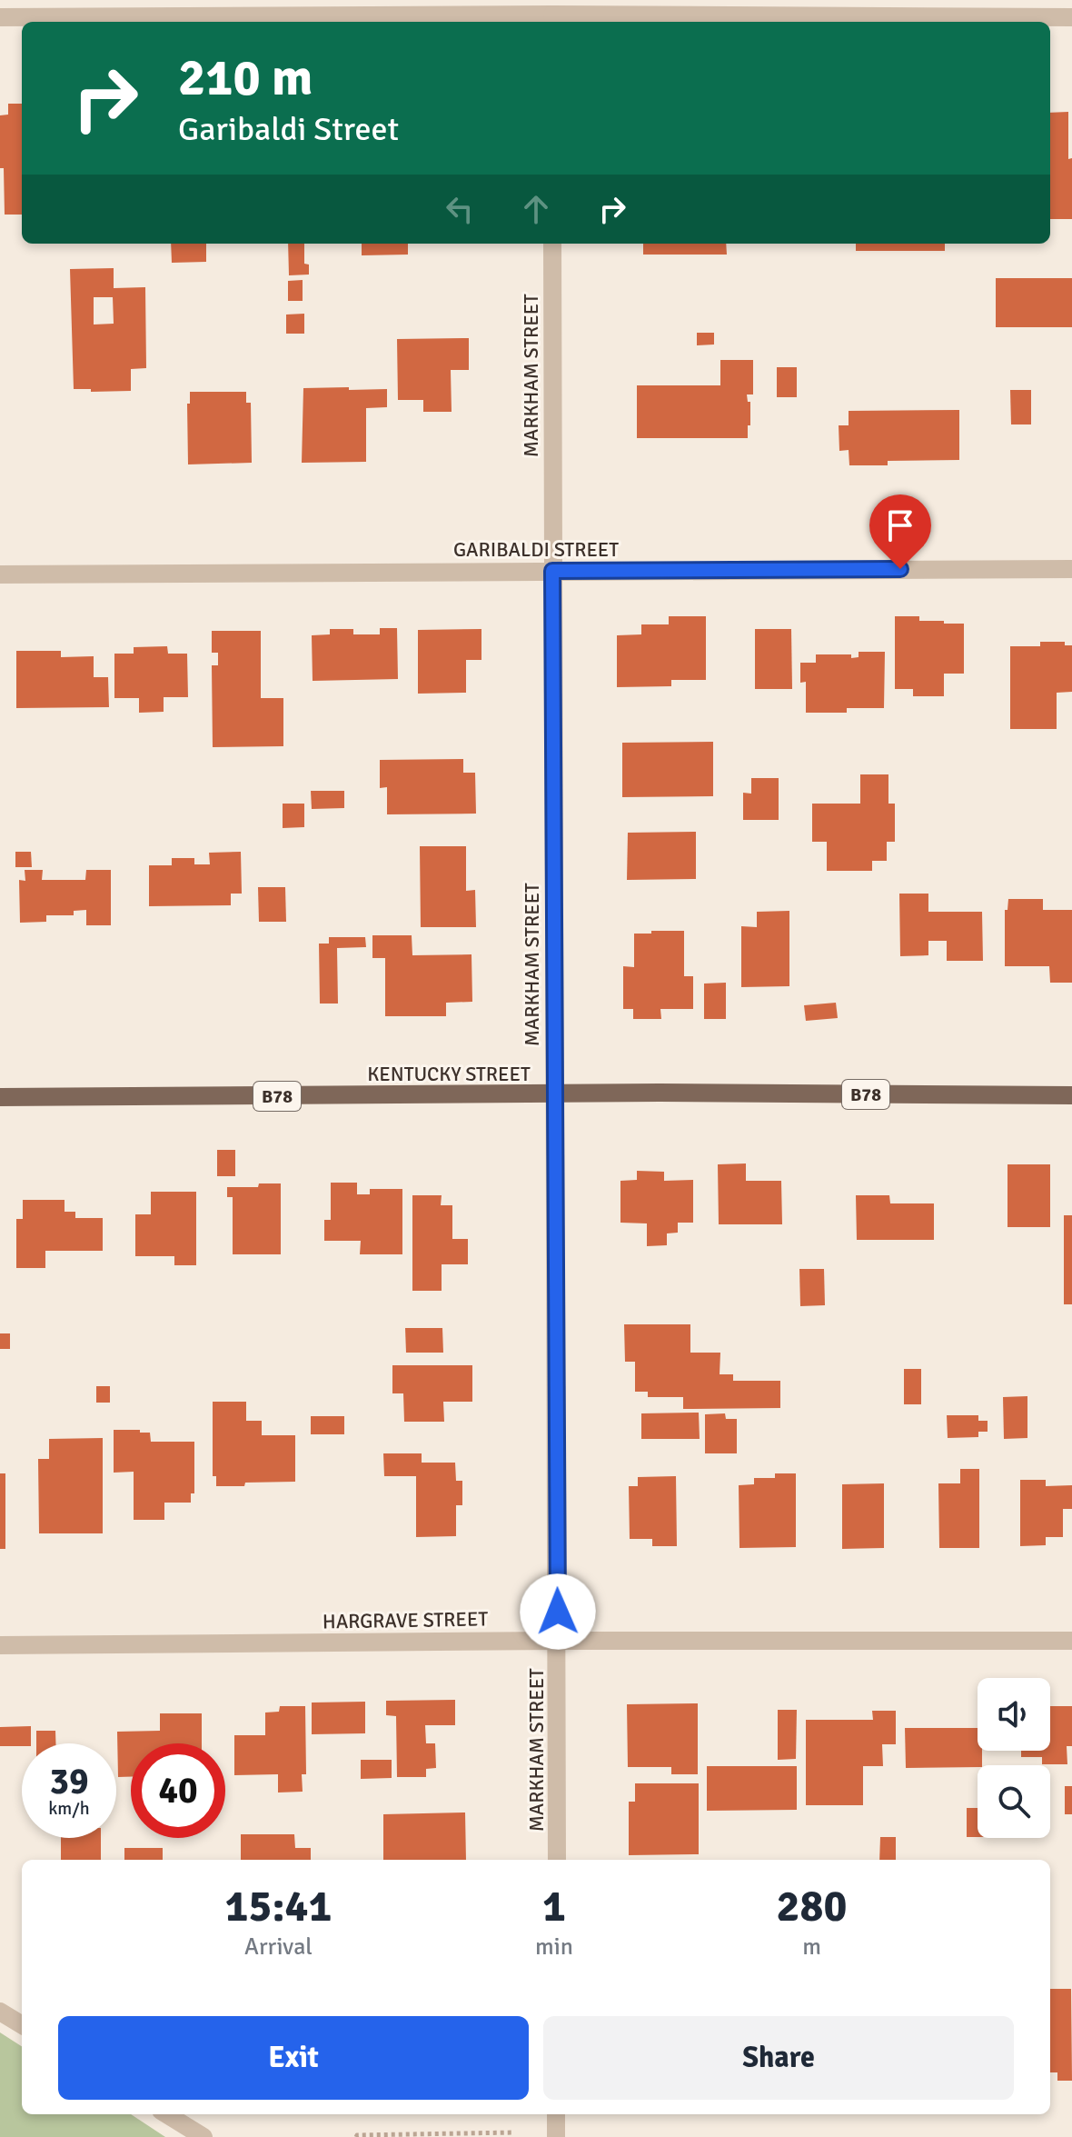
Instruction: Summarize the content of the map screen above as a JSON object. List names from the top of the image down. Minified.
{"streets":{"main road":["KENTUCKY STREET","B78"],"street":["MARKHAM STREET","GARIBALDI STREET","HARGRAVE STREET"]},"crossings":[["MARKHAM STREET","GARIBALDI STREET"],["MARKHAM STREET","KENTUCKY STREET"],["MARKHAM STREET","HARGRAVE STREET"]],"page":{"turn":["210 m","Garibaldi Street"],"speed":"39 km/h","limit":"40","eta":["15:41","Arrival","1","min","280","m"],"buttons":["Exit","Share"]}}
